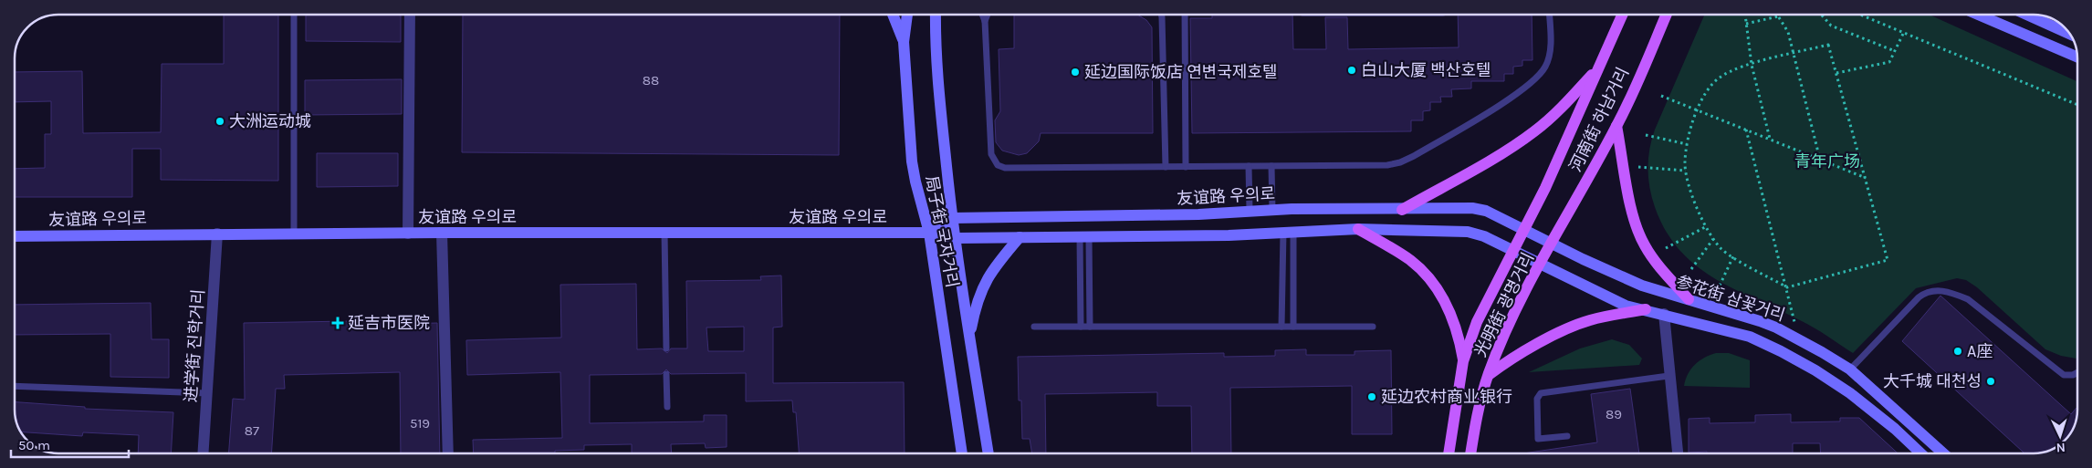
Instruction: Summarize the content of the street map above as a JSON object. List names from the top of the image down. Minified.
{"streets":{"main road":["河南街 하남거리","友谊路 우의로","局子街 국자거리","参花街 삼꽃거리","光明街 광명거리"],"street":["进学街 진학거리"]},"crossings":[["河南街 하남거리","友谊路 우의로"],["河南街 하남거리","参花街 삼꽃거리"],["河南街 하남거리","光明街 광명거리"],["友谊路 우의로","局子街 국자거리"],["友谊路 우의로","参花街 삼꽃거리"],["友谊路 우의로","光明街 광명거리"],["友谊路 우의로","进学街 진학거리"],["参花街 삼꽃거리","光明街 광명거리"]],"parks":["青年广场"],"places":{"other":["白山大厦 백산호텔","延边国际饭店 연변국제호텔","大洲运动城","A座","大千城 대천성","延边农村商业银行"],"health":["延吉市医院"]},"house_numbers":["88","89","519","87"],"scale_bar":"50 m","north":"bottom"}
